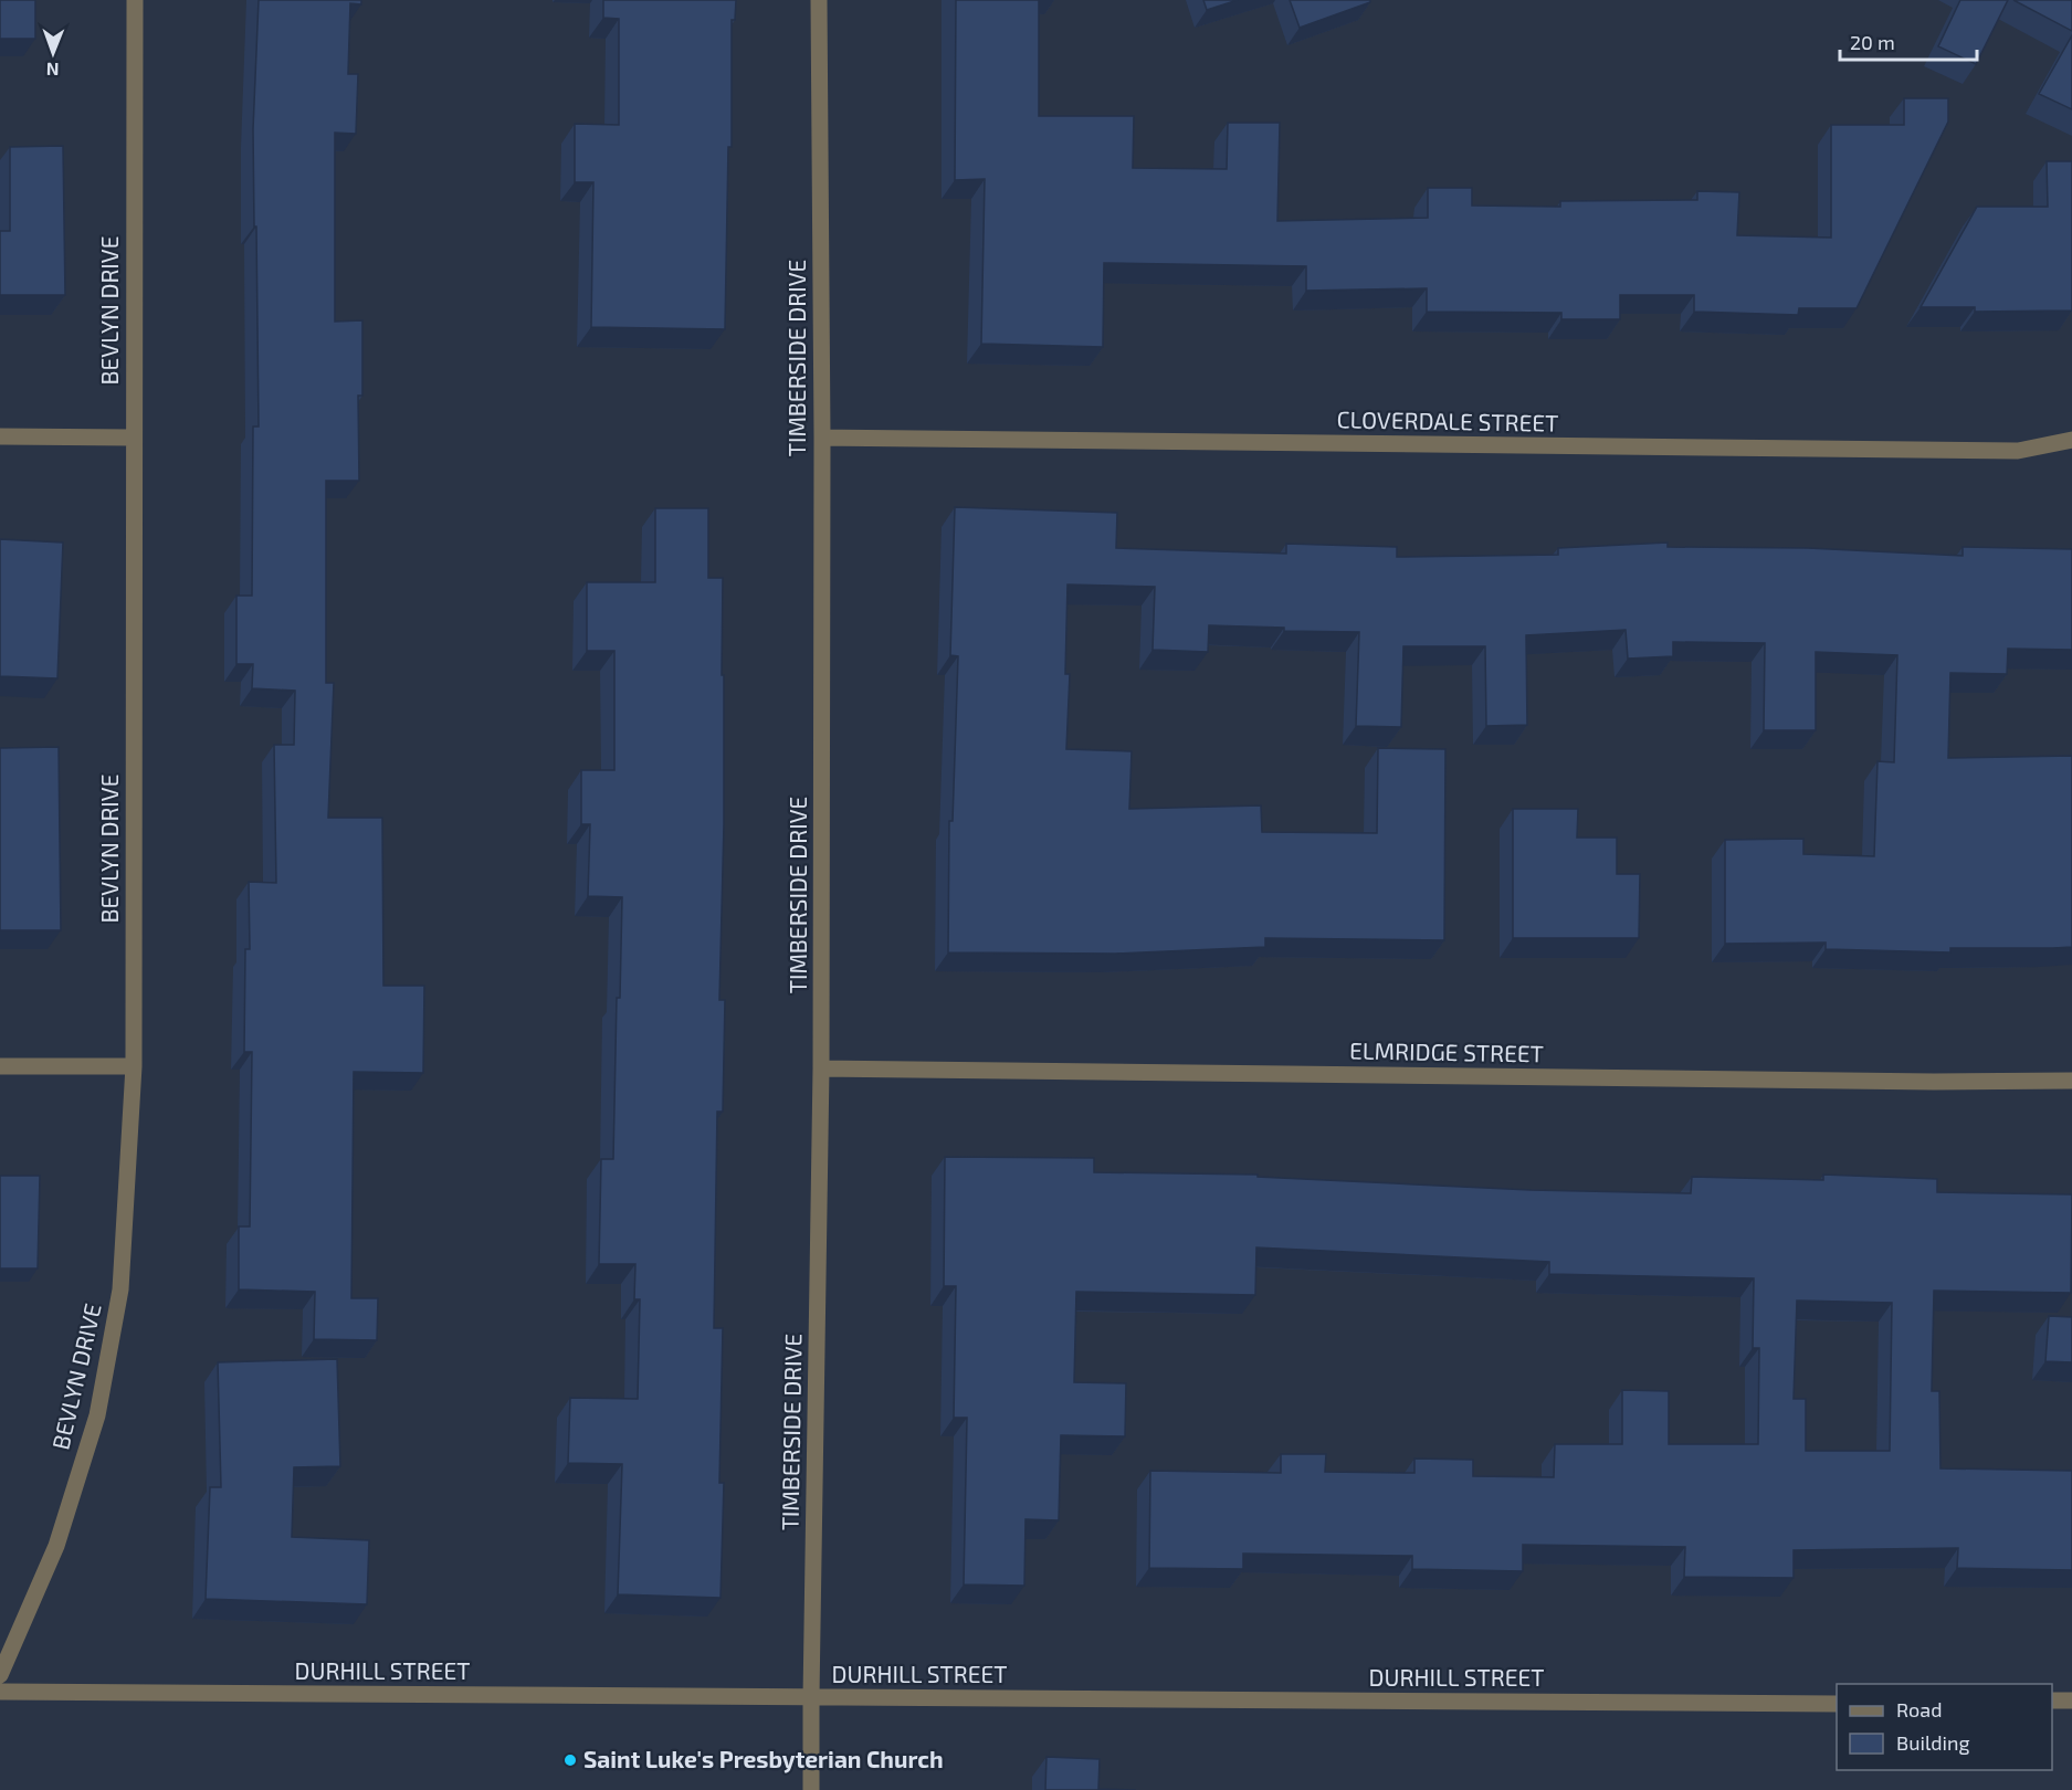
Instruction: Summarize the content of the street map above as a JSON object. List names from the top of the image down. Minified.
{"streets":{"street":["BEVLYN DRIVE","TIMBERSIDE DRIVE","CLOVERDALE STREET","ELMRIDGE STREET","DURHILL STREET"]},"crossings":[["TIMBERSIDE DRIVE","CLOVERDALE STREET"],["TIMBERSIDE DRIVE","ELMRIDGE STREET"],["TIMBERSIDE DRIVE","DURHILL STREET"]],"places":["Saint Luke's Presbyterian Church"],"legend":["Road","Building"],"scale_bar":"20 m","north":"bottom"}
